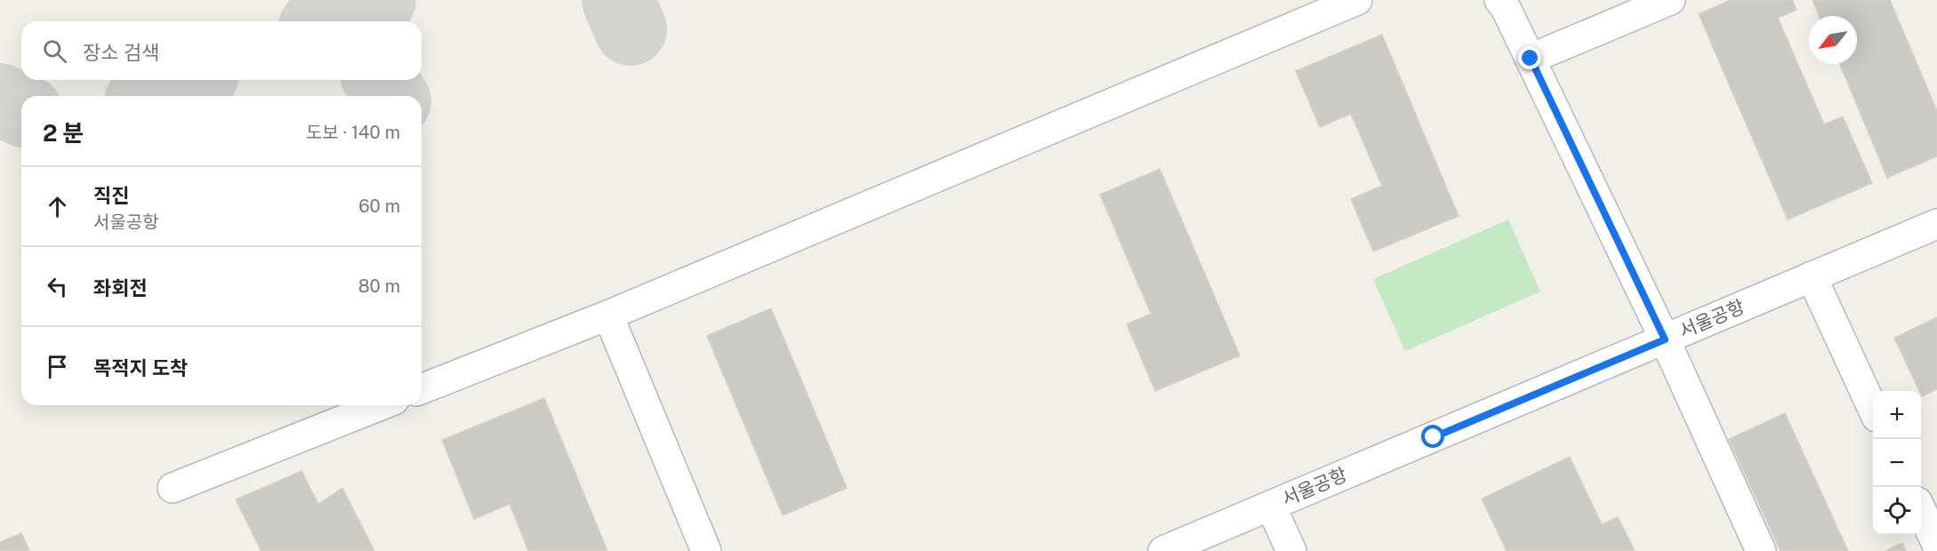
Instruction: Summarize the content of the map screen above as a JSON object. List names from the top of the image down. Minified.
{"streets":{"lane":["서울공항"]},"north":"bottom left","page":{"search":"장소 검색","heading":["2 분","도보 · 140 m"],"list":[["직진","서울공항","60 m"],["좌회전","80 m"],"목적지 도착"],"map_buttons":["+","−"]}}
